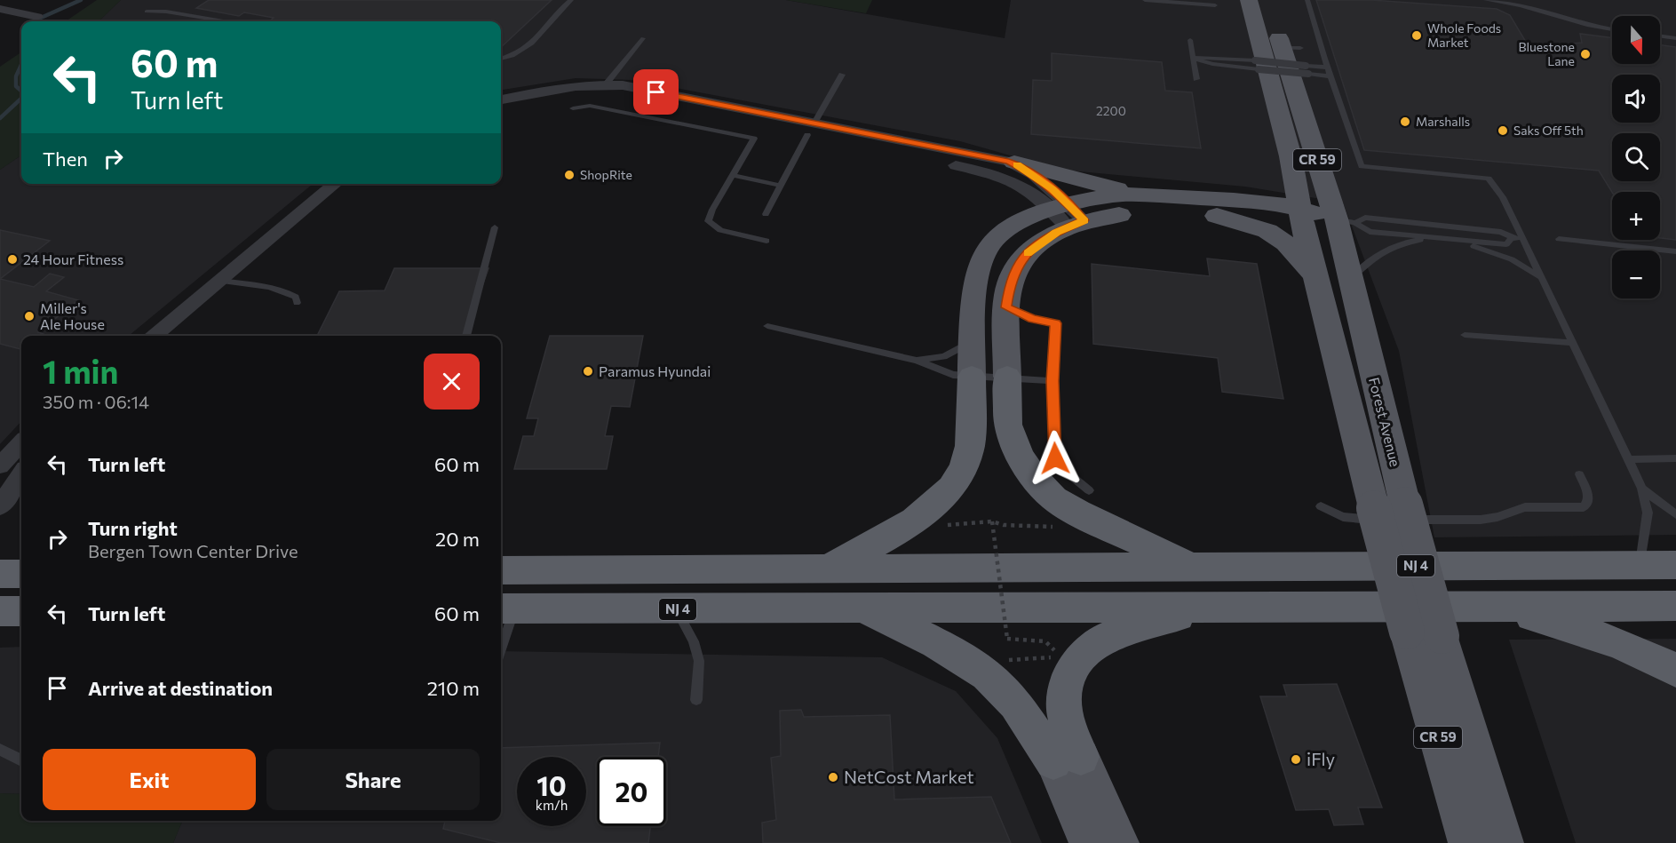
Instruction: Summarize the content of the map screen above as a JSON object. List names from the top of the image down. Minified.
{"streets":{"highway":["NJ 4"],"main road":["CR 59","Forest Avenue"]},"places":["Whole Foods Market","Bluestone Lane","Marshalls","Saks Off 5th","ShopRite","24 Hour Fitness","Miller's Ale House","Paramus Hyundai","iFly","NetCost Market"],"house_numbers":["2200"],"north":"bottom","page":{"map_buttons":["+","−"],"turn":["60 m","Turn left"],"then":"Then","heading":["1 min","350 m · 06:14"],"list":[{"name":"Turn left","value":"60 m"},{"name":"Turn right","note":"Bergen Town Center Drive","value":"20 m"},{"name":"Turn left","value":"60 m"},{"name":"Arrive at destination","value":"210 m"}],"buttons":["Exit","Share"],"speed":"10 km/h","limit":"20"}}
